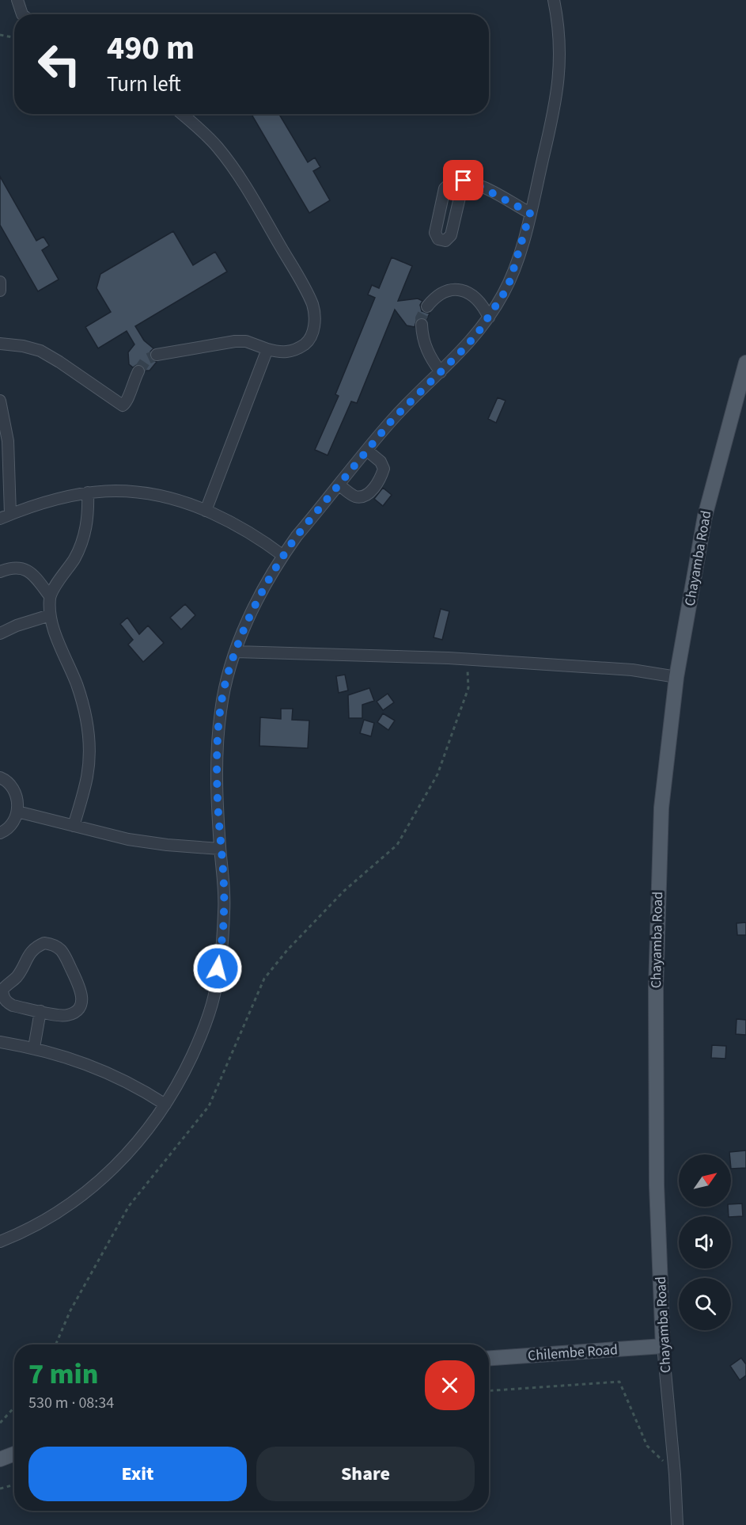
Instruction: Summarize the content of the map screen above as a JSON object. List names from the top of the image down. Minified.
{"streets":{"main road":["Chayamba Road","Chilembe Road"]},"crossings":[["Chayamba Road","Chilembe Road"]],"north":"top right","page":{"turn":["490 m","Turn left"],"heading":["7 min","530 m · 08:34"],"buttons":["Exit","Share"]}}
